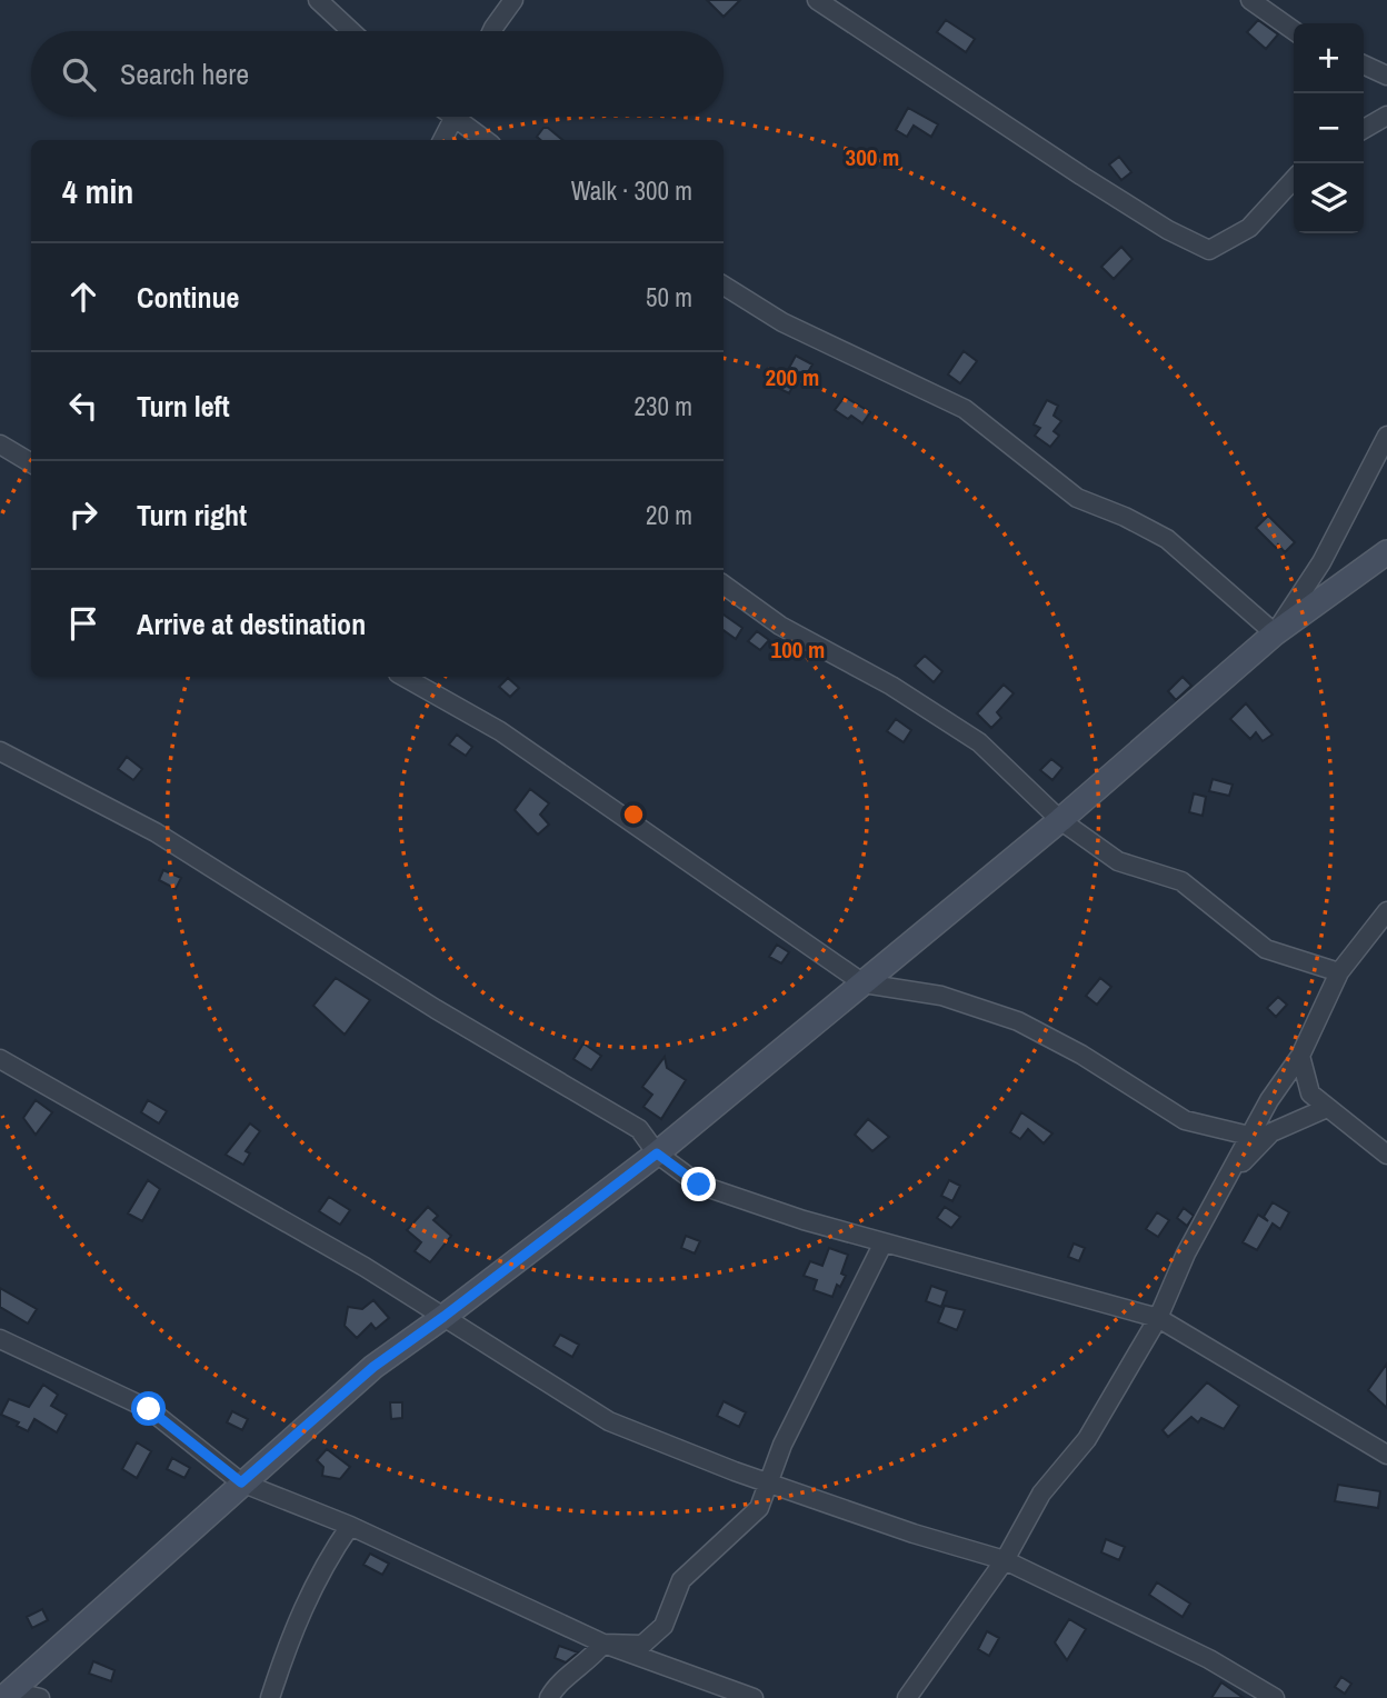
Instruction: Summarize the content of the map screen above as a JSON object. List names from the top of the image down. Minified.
{"page":{"map_buttons":["+","−"],"search":"Search here","heading":["4 min","Walk · 300 m"],"list":[["Continue","50 m"],["Turn left","230 m"],["Turn right","20 m"],"Arrive at destination"]},"rings":["300 m","200 m","100 m"]}
